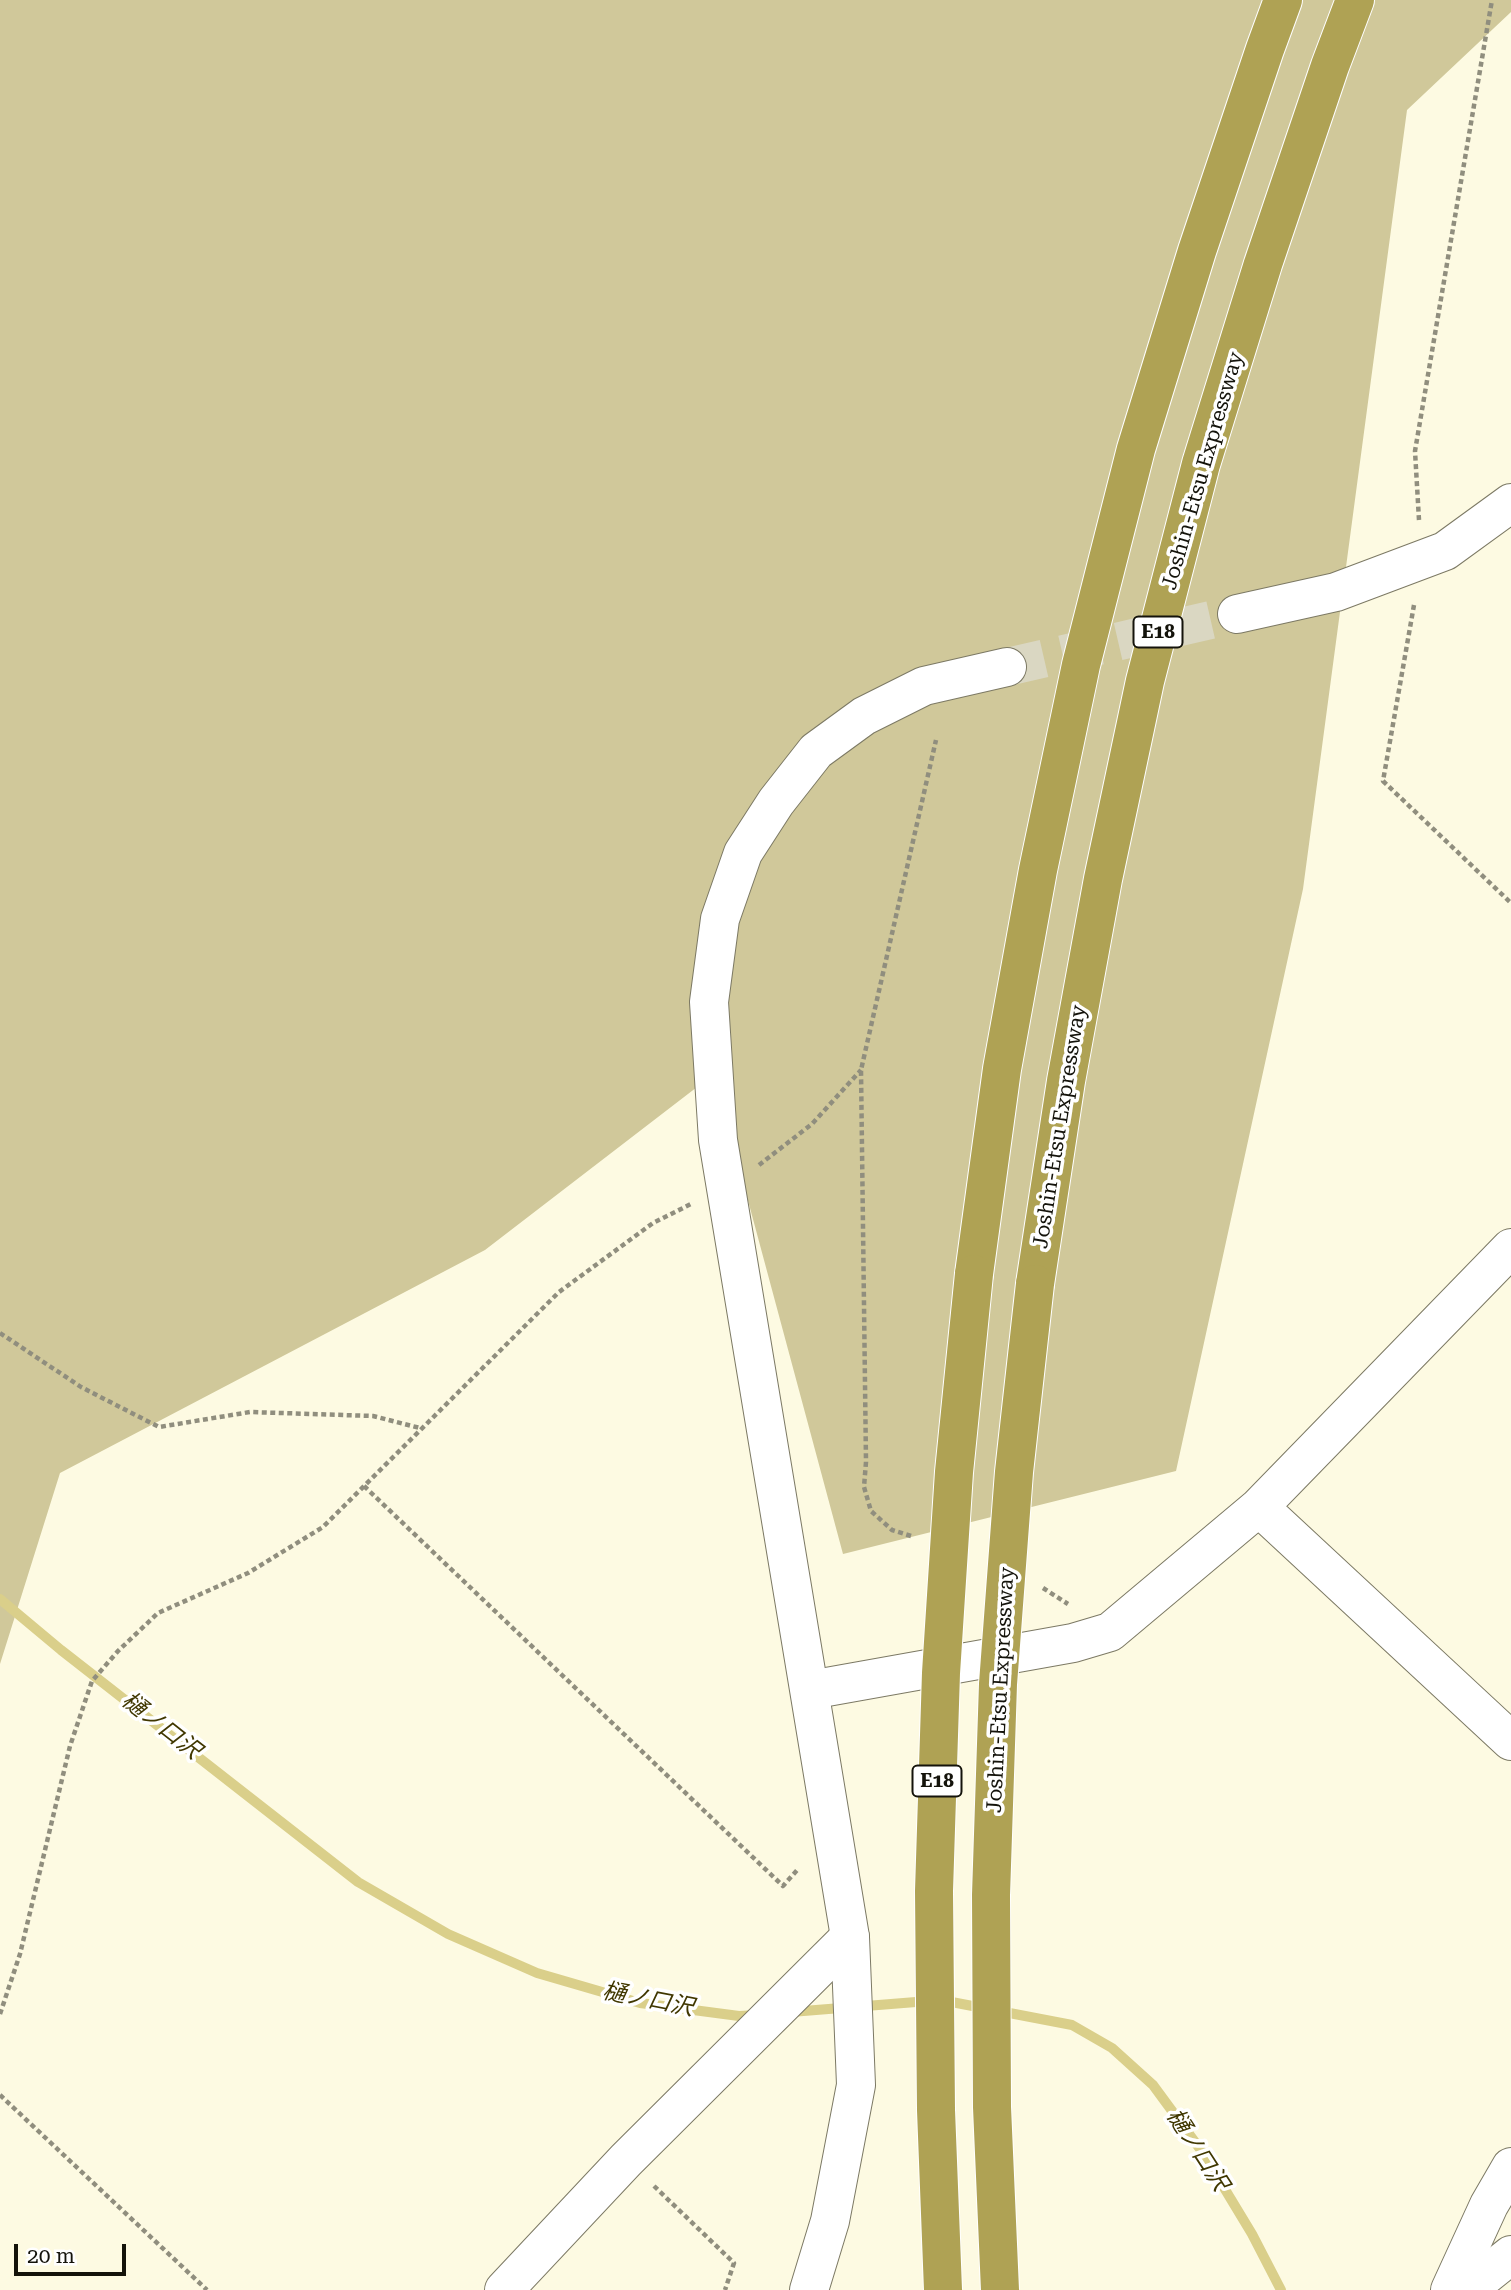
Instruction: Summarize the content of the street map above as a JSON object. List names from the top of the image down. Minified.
{"streets":{"highway":["Joshin-Etsu Expressway","E18"]},"water":["樋ノ口沢"],"scale_bar":"20 m"}
